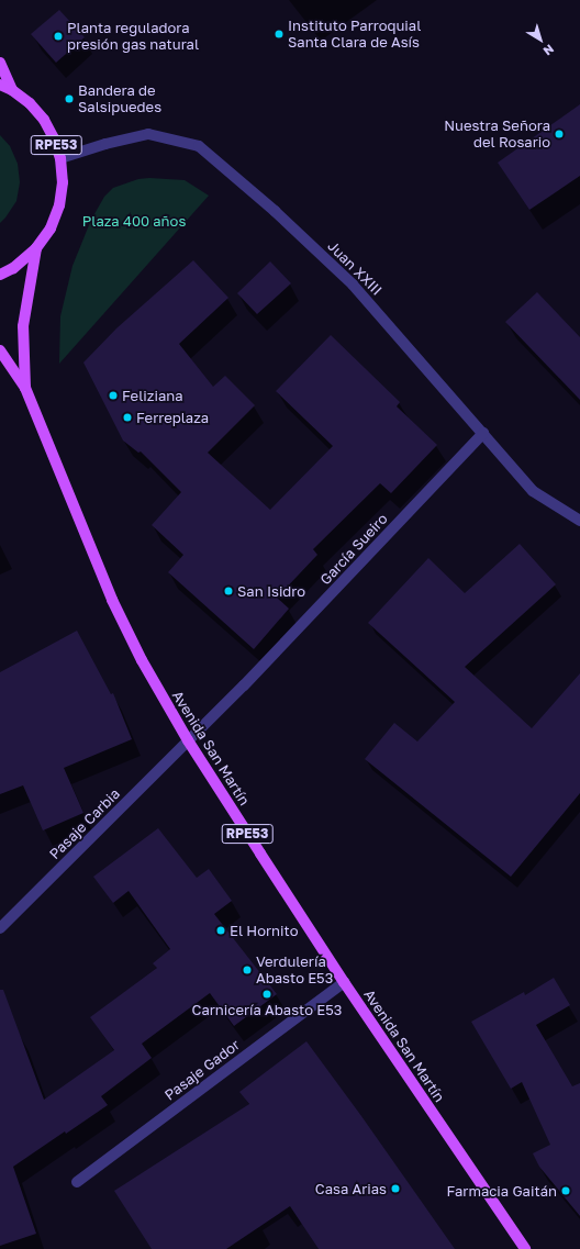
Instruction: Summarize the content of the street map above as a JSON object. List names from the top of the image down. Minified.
{"streets":{"main road":["RPE53","Avenida San Martín"],"street":["Juan XXIII","García Sueiro","Pasaje Carbia","Pasaje Gador"]},"crossings":[["RPE53","Juan XXIII"],["RPE53","Avenida San Martín"],["Juan XXIII","García Sueiro"],["García Sueiro","Avenida San Martín"],["García Sueiro","Pasaje Carbia"],["Avenida San Martín","Pasaje Carbia"],["Avenida San Martín","Pasaje Gador"]],"parks":["Plaza 400 años"],"places":["Instituto Parroquial Santa Clara de Asís","Planta reguladora presión gas natural","Bandera de Salsipuedes","Nuestra Señora del Rosario","Feliziana","Ferreplaza","San Isidro","El Hornito","Verdulería Abasto E53","Carnicería Abasto E53","Casa Arias","Farmacia Gaitán"],"north":"bottom right"}
